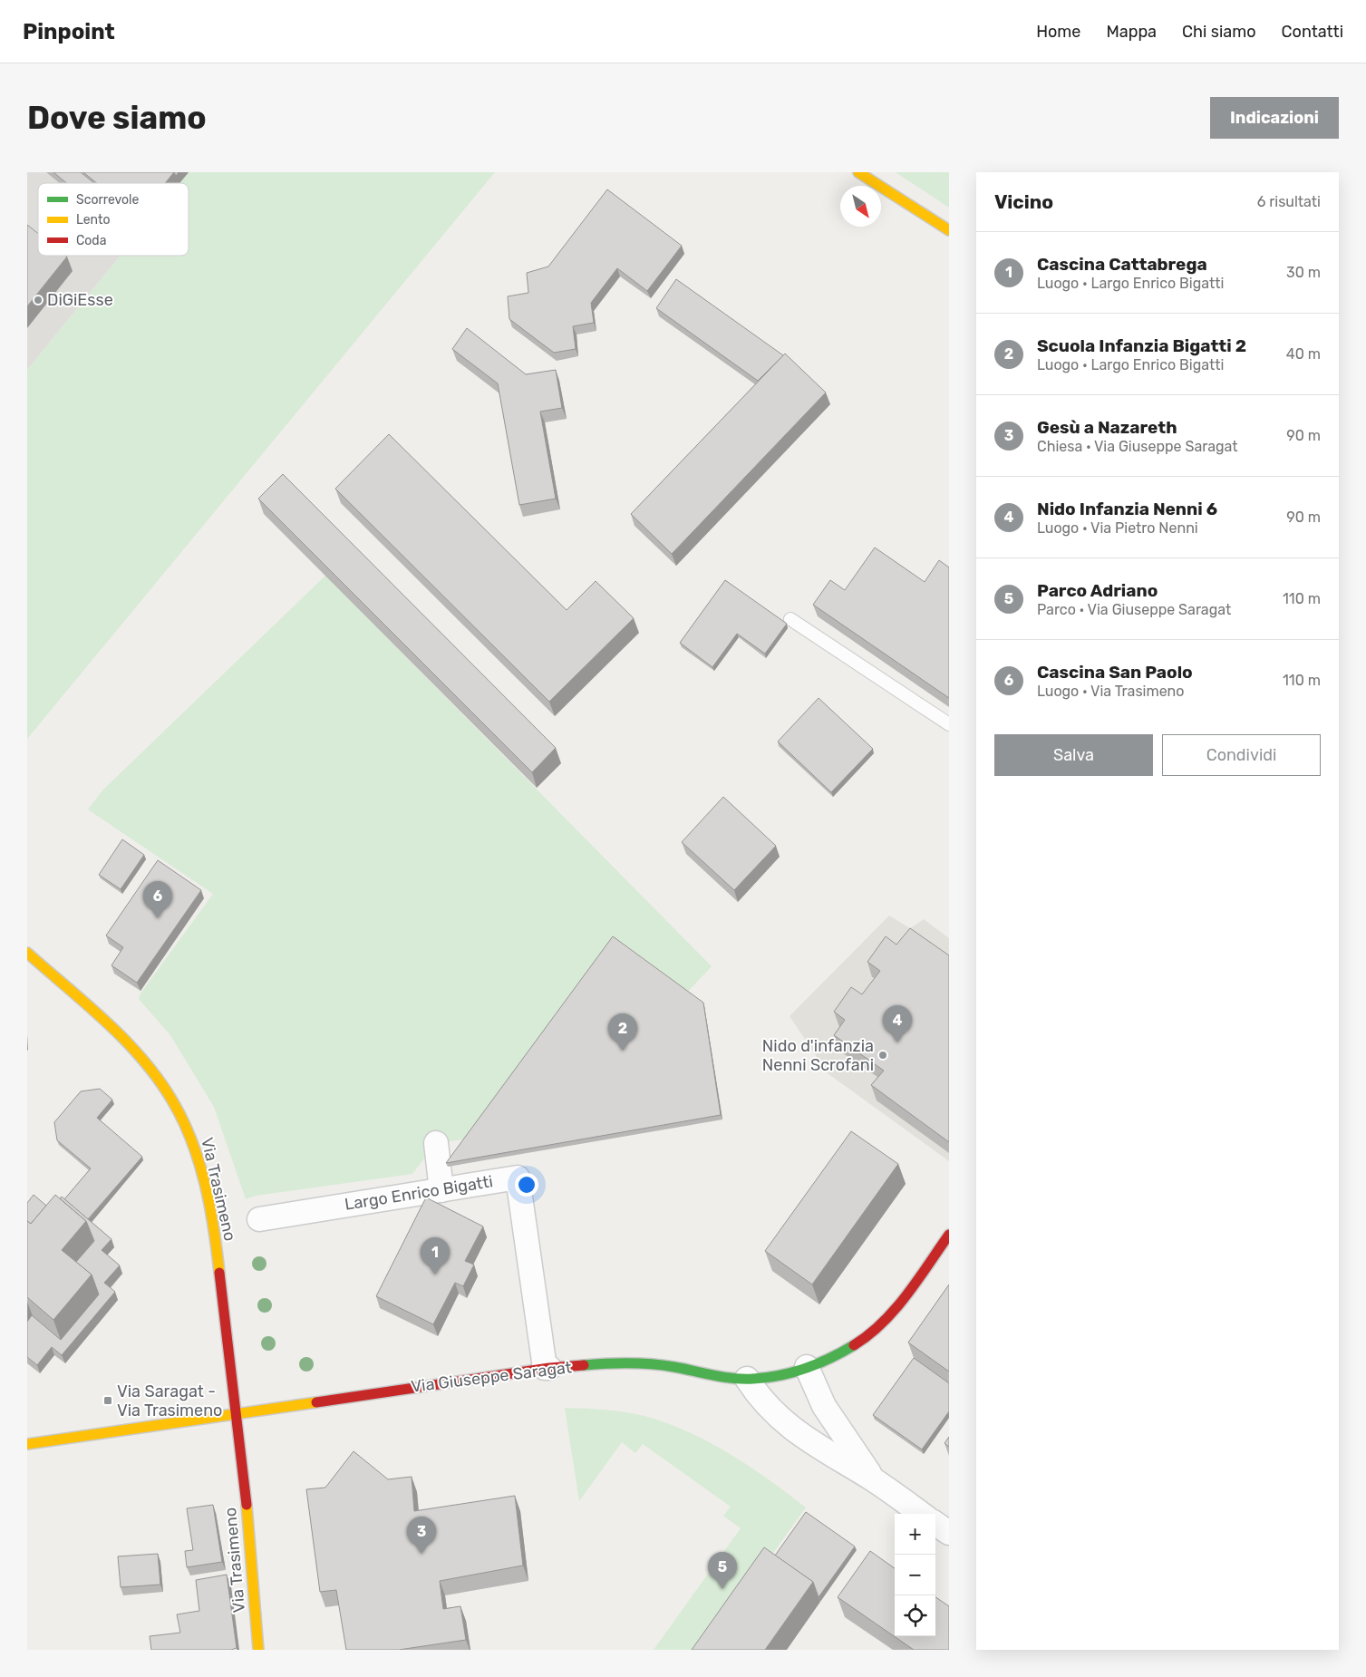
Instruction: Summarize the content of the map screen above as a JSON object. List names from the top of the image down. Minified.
{"streets":{"street":["Via Trasimeno","Largo Enrico Bigatti","Via Giuseppe Saragat"]},"crossings":[["Via Trasimeno","Via Giuseppe Saragat"],["Largo Enrico Bigatti","Via Giuseppe Saragat"]],"places":{"other":["DiGiEsse","Nido d'infanzia Nenni Scrofani"],"transit":["Via Saragat - Via Trasimeno"]},"legend":["Scorrevole","Lento","Coda"],"north":"bottom right","page":{"header":"Pinpoint","nav":["Home","Mappa","Chi siamo","Contatti"],"buttons":["Indicazioni",["Salva","Condividi"]],"title":"Dove siamo","heading":["Vicino","6 risultati"],"list":[{"mark":"1","name":"Cascina Cattabrega","note":"Luogo · Largo Enrico Bigatti","value":"30 m"},{"mark":"2","name":"Scuola Infanzia Bigatti 2","note":"Luogo · Largo Enrico Bigatti","value":"40 m"},{"mark":"3","name":"Gesù a Nazareth","note":"Chiesa · Via Giuseppe Saragat","value":"90 m"},{"mark":"4","name":"Nido Infanzia Nenni 6","note":"Luogo · Via Pietro Nenni","value":"90 m"},{"mark":"5","name":"Parco Adriano","note":"Parco · Via Giuseppe Saragat","value":"110 m"},{"mark":"6","name":"Cascina San Paolo","note":"Luogo · Via Trasimeno","value":"110 m"}],"pins":["6","4","2","1","3","5"],"map_buttons":["+","−"]}}
